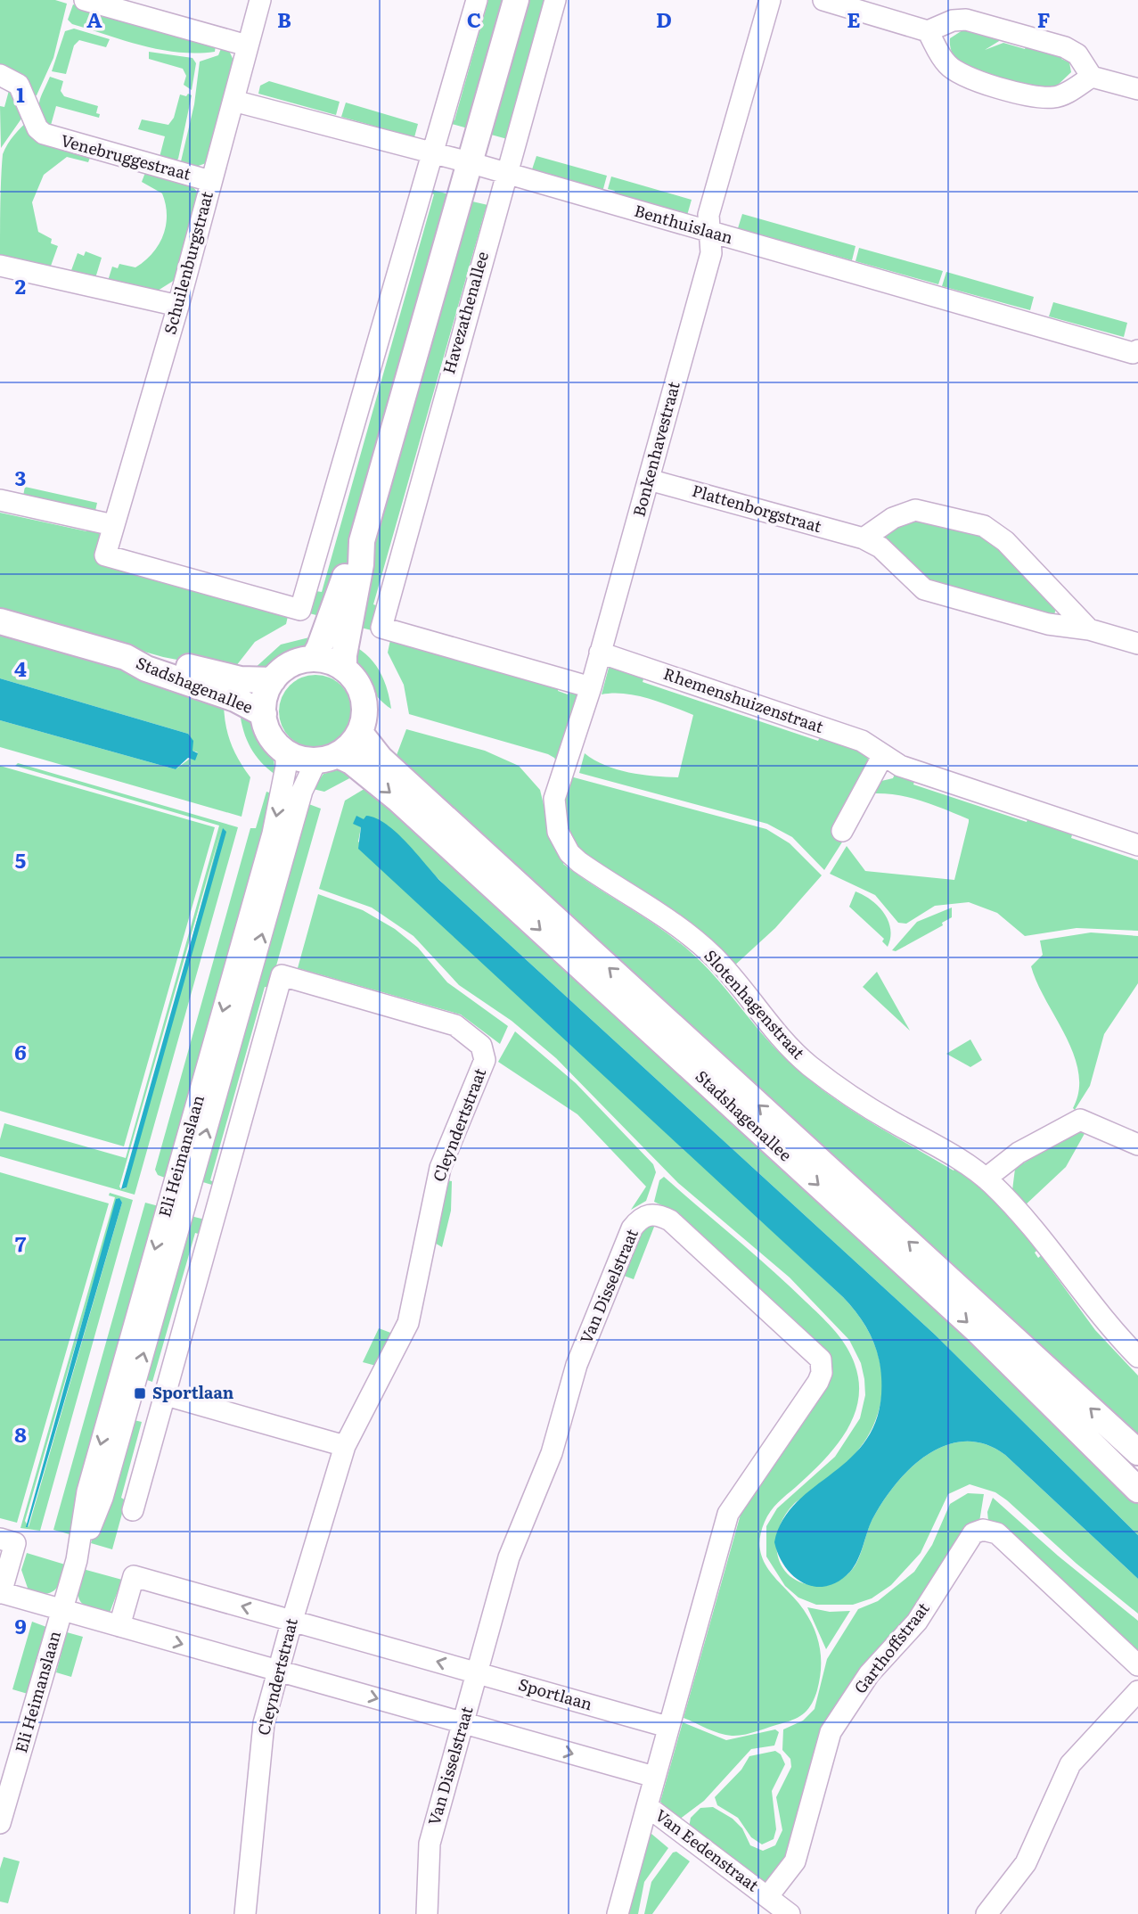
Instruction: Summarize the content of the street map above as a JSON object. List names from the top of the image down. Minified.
{"streets":{"main road":["Stadshagenallee"],"street":["Venebruggestraat","Benthuislaan","Schuilenburgstraat","Havezathenallee","Bonkenhavestraat","Plattenborgstraat","Rhemenshuizenstraat","Slotenhagenstraat","Cleyndertstraat","Eli Heimanslaan","Van Disselstraat","Garthoffstraat","Sportlaan","Van Eedenstraat"]},"crossings":[["Venebruggestraat","Schuilenburgstraat"],["Benthuislaan","Schuilenburgstraat"],["Benthuislaan","Havezathenallee"],["Benthuislaan","Bonkenhavestraat"],["Havezathenallee","Bonkenhavestraat"],["Havezathenallee","Slotenhagenstraat"],["Bonkenhavestraat","Plattenborgstraat"],["Bonkenhavestraat","Rhemenshuizenstraat"],["Bonkenhavestraat","Slotenhagenstraat"],["Stadshagenallee","Eli Heimanslaan"],["Cleyndertstraat","Sportlaan"],["Van Disselstraat","Sportlaan"],["Van Disselstraat","Van Eedenstraat"],["Garthoffstraat","Van Eedenstraat"]],"places":{"transit":["Sportlaan"]},"grid":{"columns":["A","B","C","D","E","F"],"rows":["1","2","3","4","5","6","7","8","9"]}}
